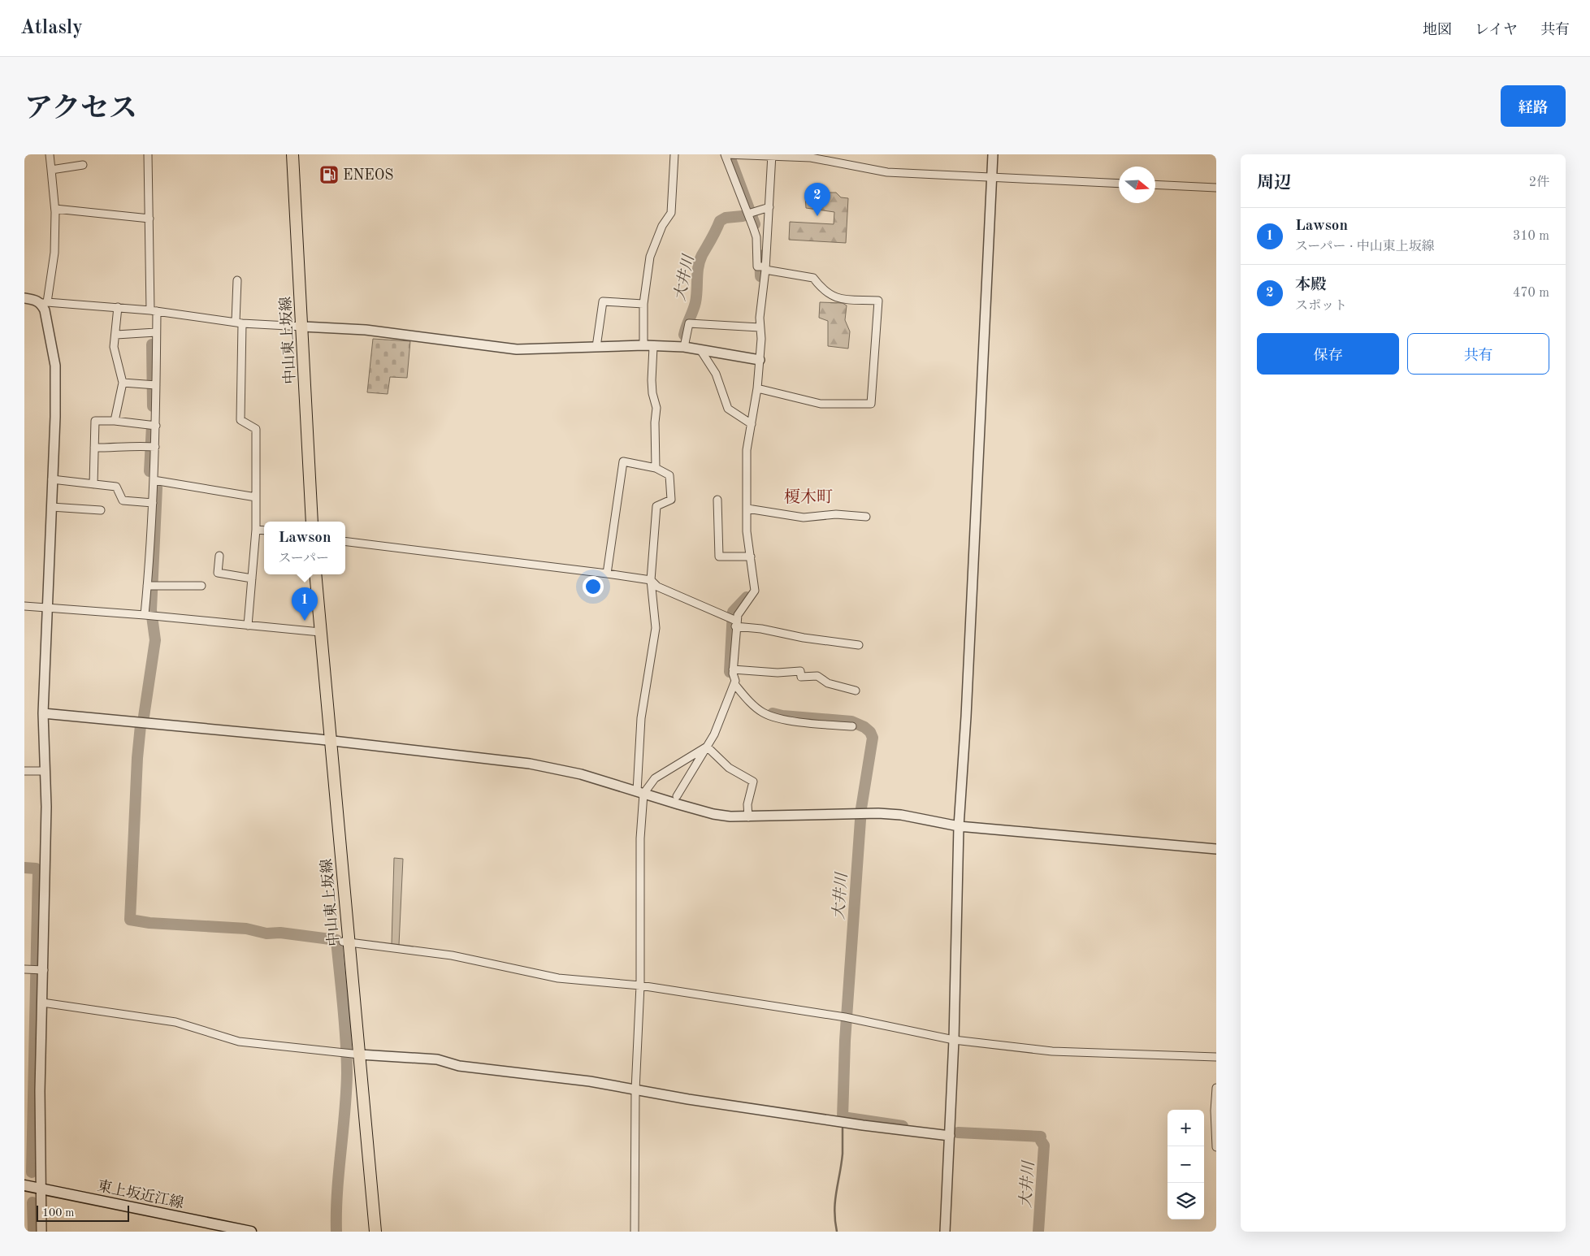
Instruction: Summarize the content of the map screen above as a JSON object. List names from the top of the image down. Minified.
{"streets":{"main road":["中山東上坂線","東上坂近江線"]},"districts":["榎木町"],"water":["大井川"],"places":{"fuel station":["ENEOS"]},"scale_bar":"100 m","north":"right","page":{"header":"Atlasly","nav":["地図","レイヤ","共有"],"title":"アクセス","buttons":["経路",["保存","共有"]],"heading":["周辺","2件"],"pins":["2","1"],"list":[{"mark":"1","name":"Lawson","note":"スーパー · 中山東上坂線","value":"310 m"},{"mark":"2","name":"本殿","note":"スポット","value":"470 m"}],"popup":["Lawson","スーパー"],"map_buttons":["+","−"],"scale":"100 m"}}
